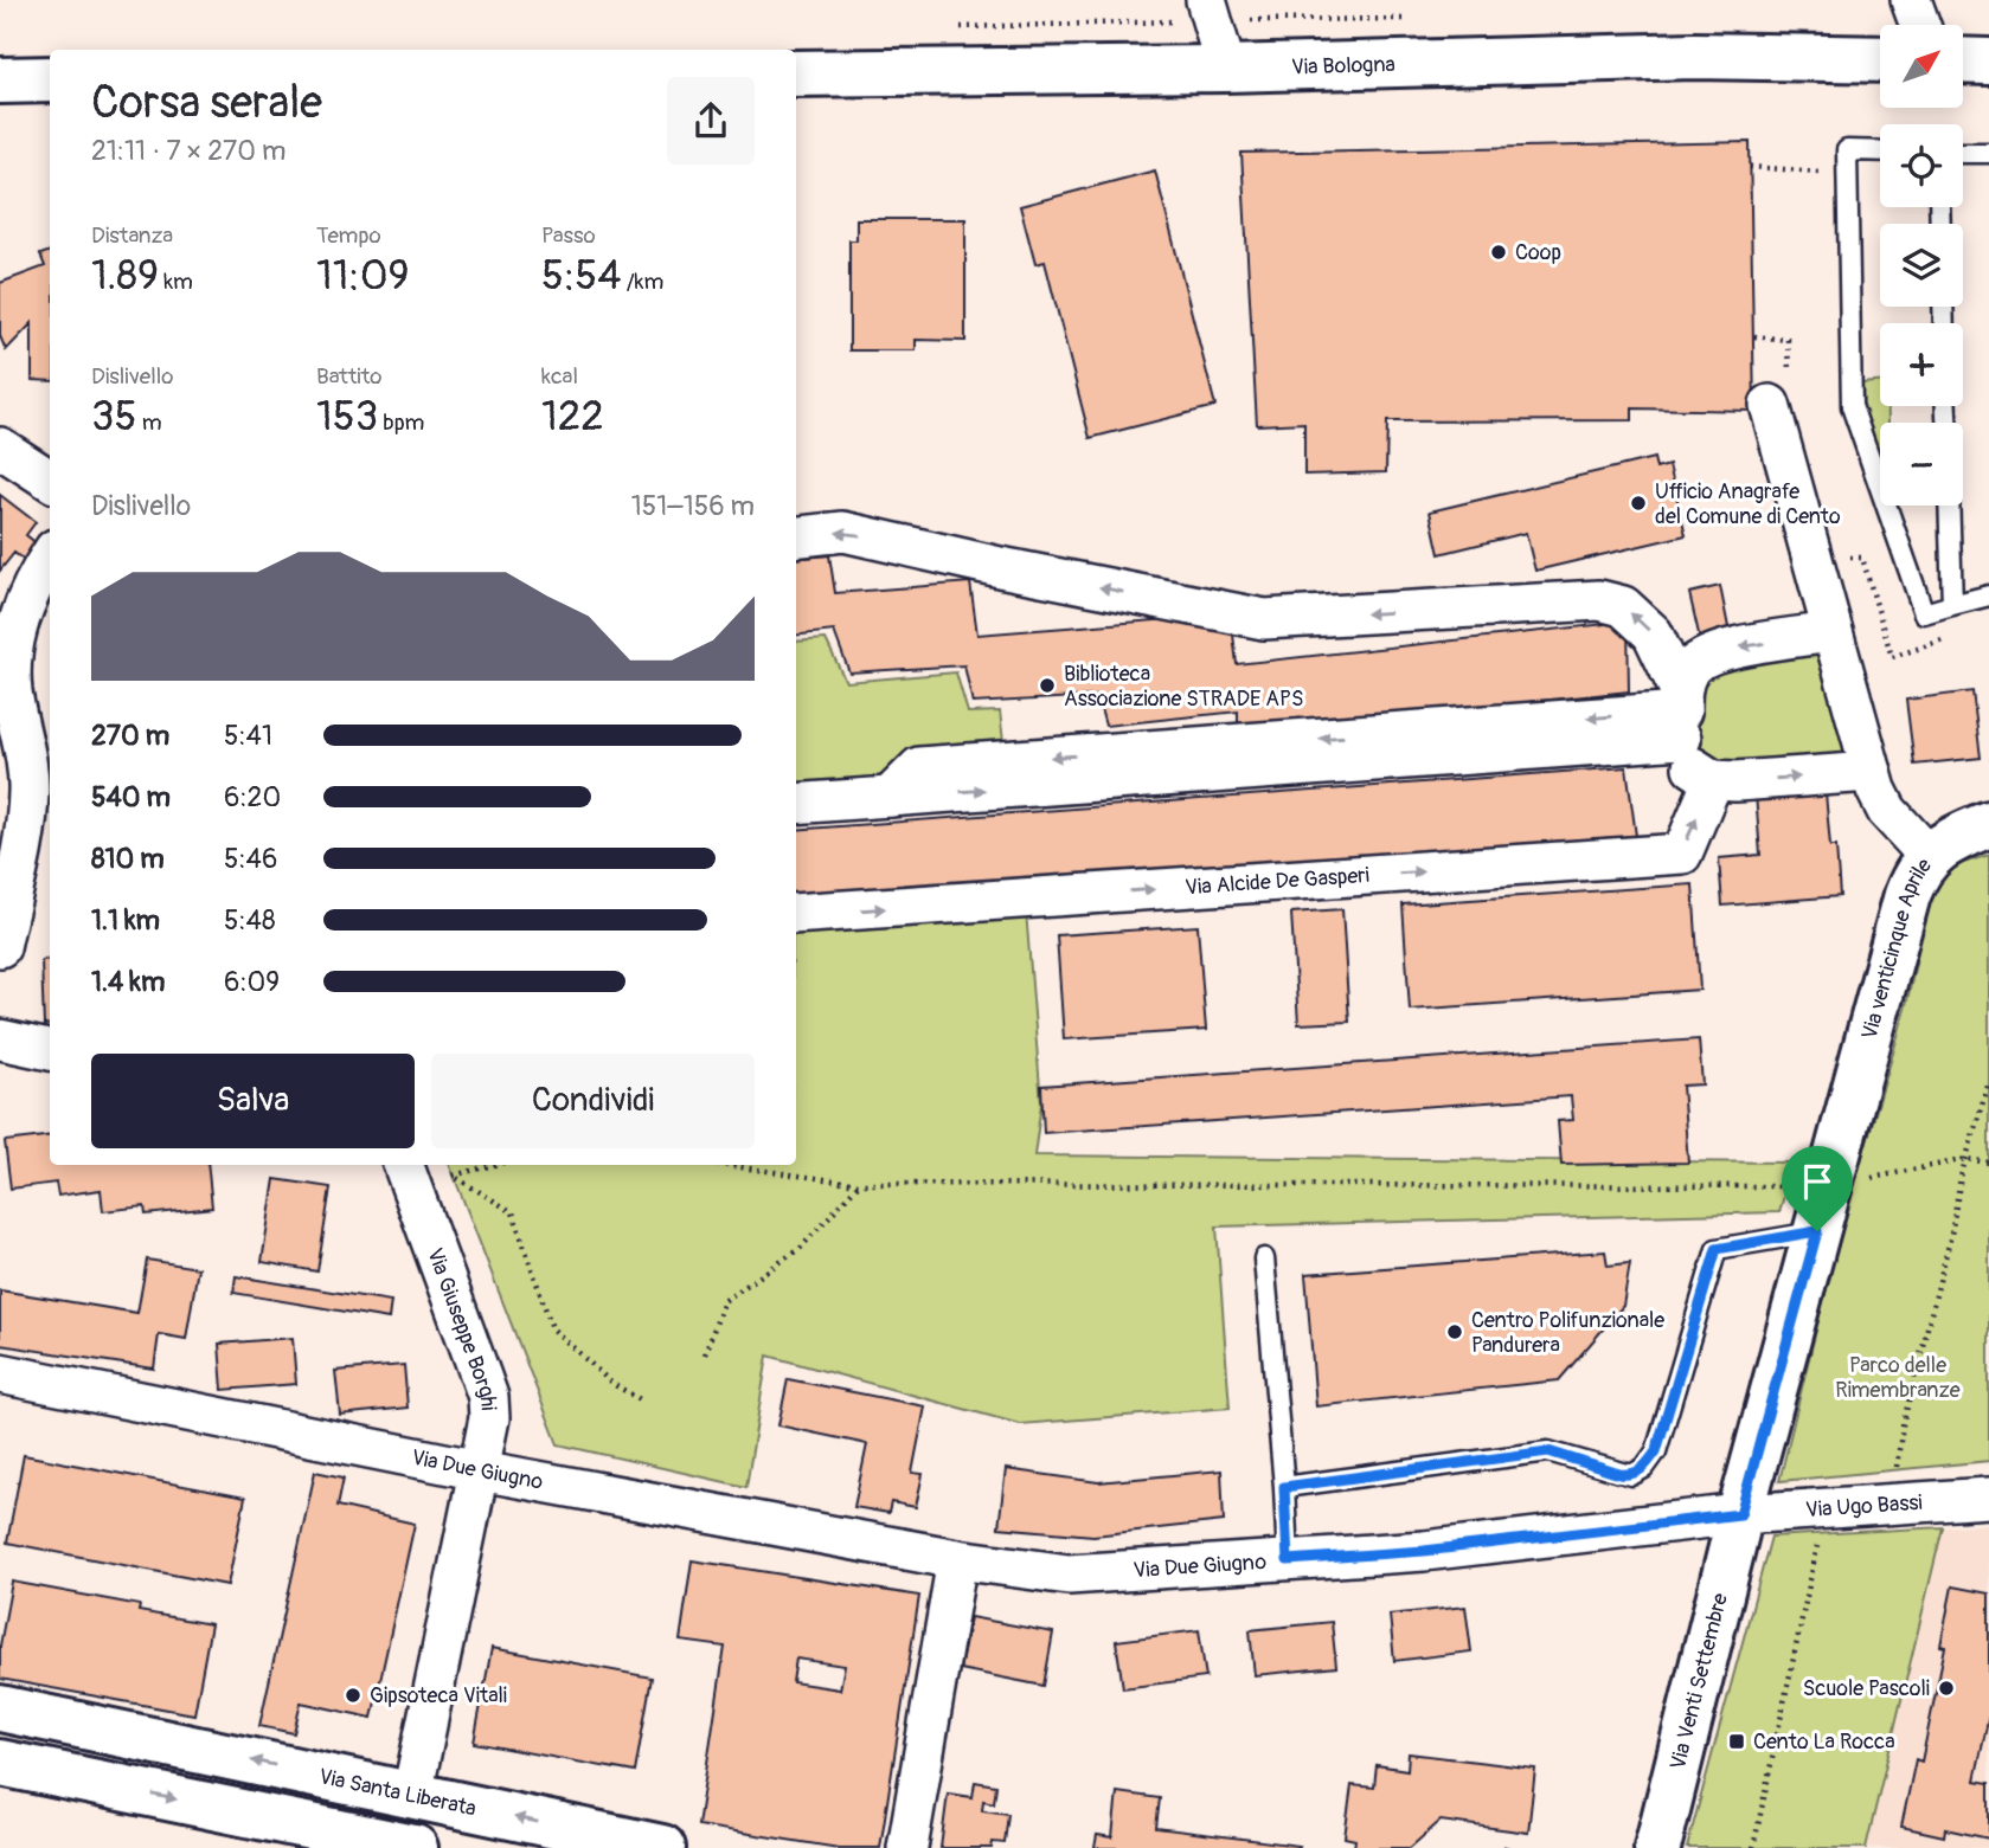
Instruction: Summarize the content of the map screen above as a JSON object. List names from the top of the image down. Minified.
{"streets":{"street":["Via Bologna","Via Alcide De Gasperi","Via venticinque Aprile","Via Giuseppe Borghi","Via Due Giugno","Via Ugo Bassi","Via Venti Settembre","Via Santa Liberata"]},"crossings":[["Via venticinque Aprile","Via Due Giugno"],["Via venticinque Aprile","Via Ugo Bassi"],["Via venticinque Aprile","Via Venti Settembre"],["Via Giuseppe Borghi","Via Due Giugno"],["Via Giuseppe Borghi","Via Santa Liberata"],["Via Due Giugno","Via Ugo Bassi"],["Via Due Giugno","Via Venti Settembre"],["Via Ugo Bassi","Via Venti Settembre"]],"parks":["Parco delle Rimembranze"],"places":{"other":["Coop","Ufficio Anagrafe del Comune di Cento","Biblioteca Associazione STRADE APS","Centro Polifunzionale Pandurera","Scuole Pascoli","Gipsoteca Vitali"],"transit":["Cento La Rocca"]},"north":"top right","page":{"map_buttons":["+","−"],"heading":["Corsa serale","21:11 · 7 × 270 m"],"stats":[["Distanza","1.89 km"],["Tempo","11:09"],["Passo","5:54 /km"],["Dislivello","35 m"],["Battito","153 bpm"],["kcal","122"]],"chart":["Dislivello","151–156 m"],"list":[{"name":"270 m","note":"5:41"},{"name":"540 m","note":"6:20"},{"name":"810 m","note":"5:46"},{"name":"1.1 km","note":"5:48"},{"name":"1.4 km","note":"6:09"}],"buttons":["Salva","Condividi"]}}
